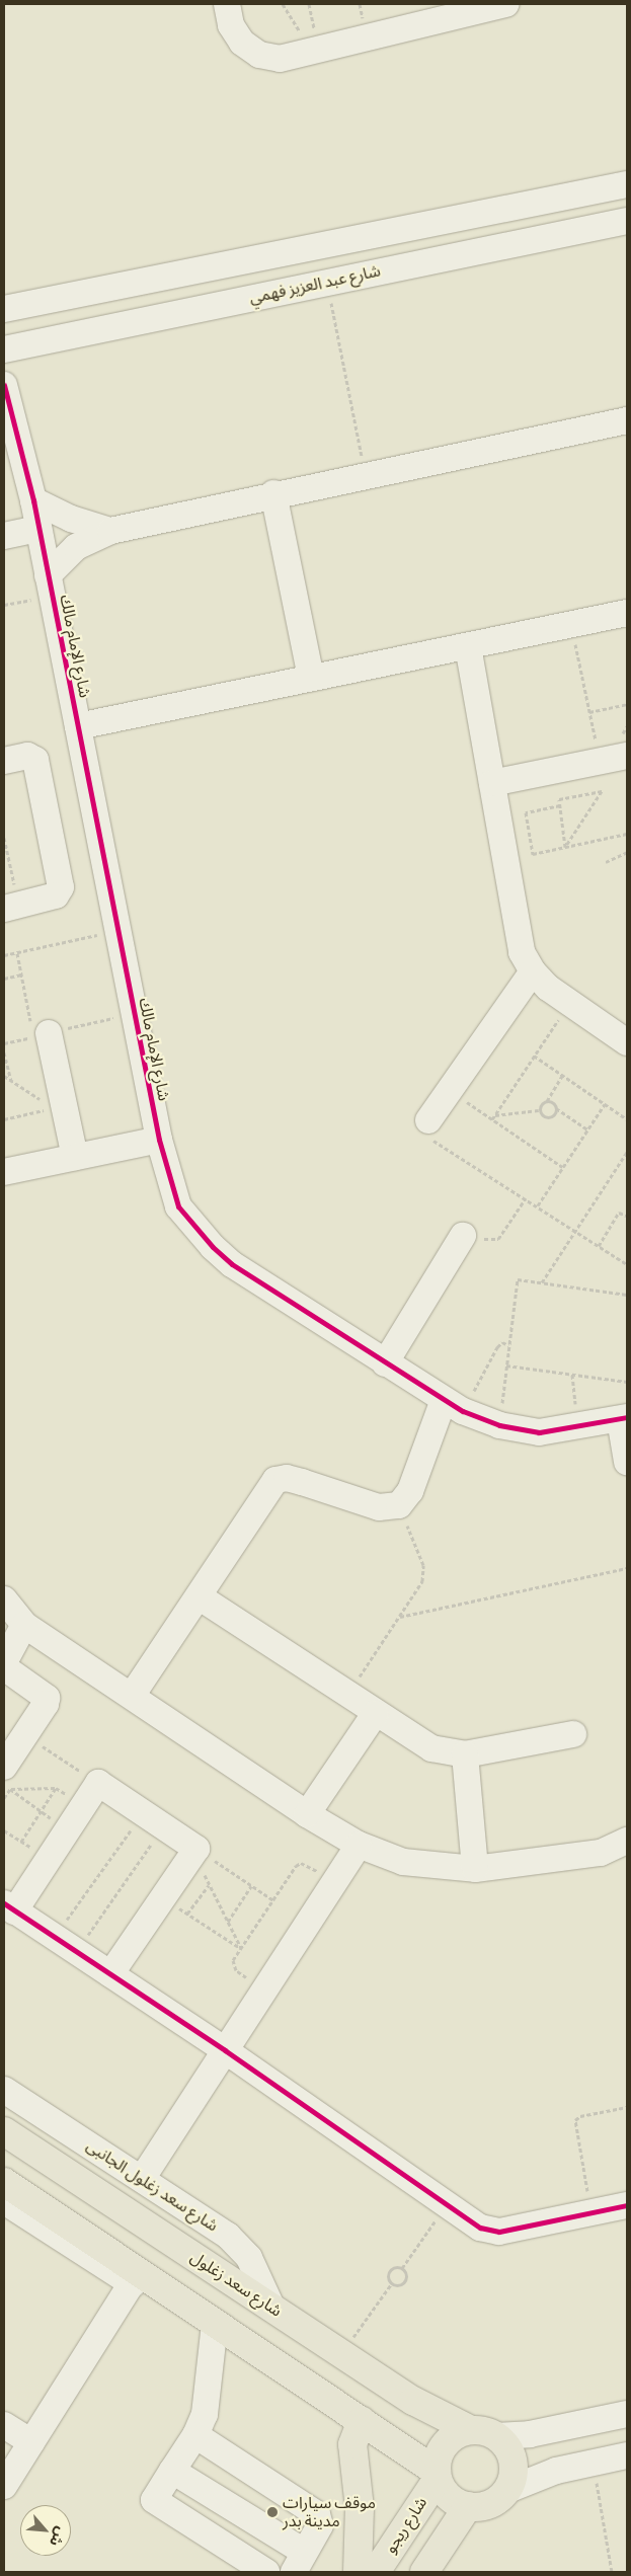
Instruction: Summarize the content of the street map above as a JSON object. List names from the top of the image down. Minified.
{"streets":{"main road":["شارع سعد زغلول","شارع ريجو"],"street":["شارع عبد العزيز فهمي","شارع الإمام مالك","شارع سعد زغلول الجانبى"]},"crossings":[["شارع سعد زغلول الجانبى","شارع سعد زغلول"],["شارع سعد زغلول","شارع ريجو"]],"places":["موقف سيارات مدينة بدر"],"north":"bottom right"}
